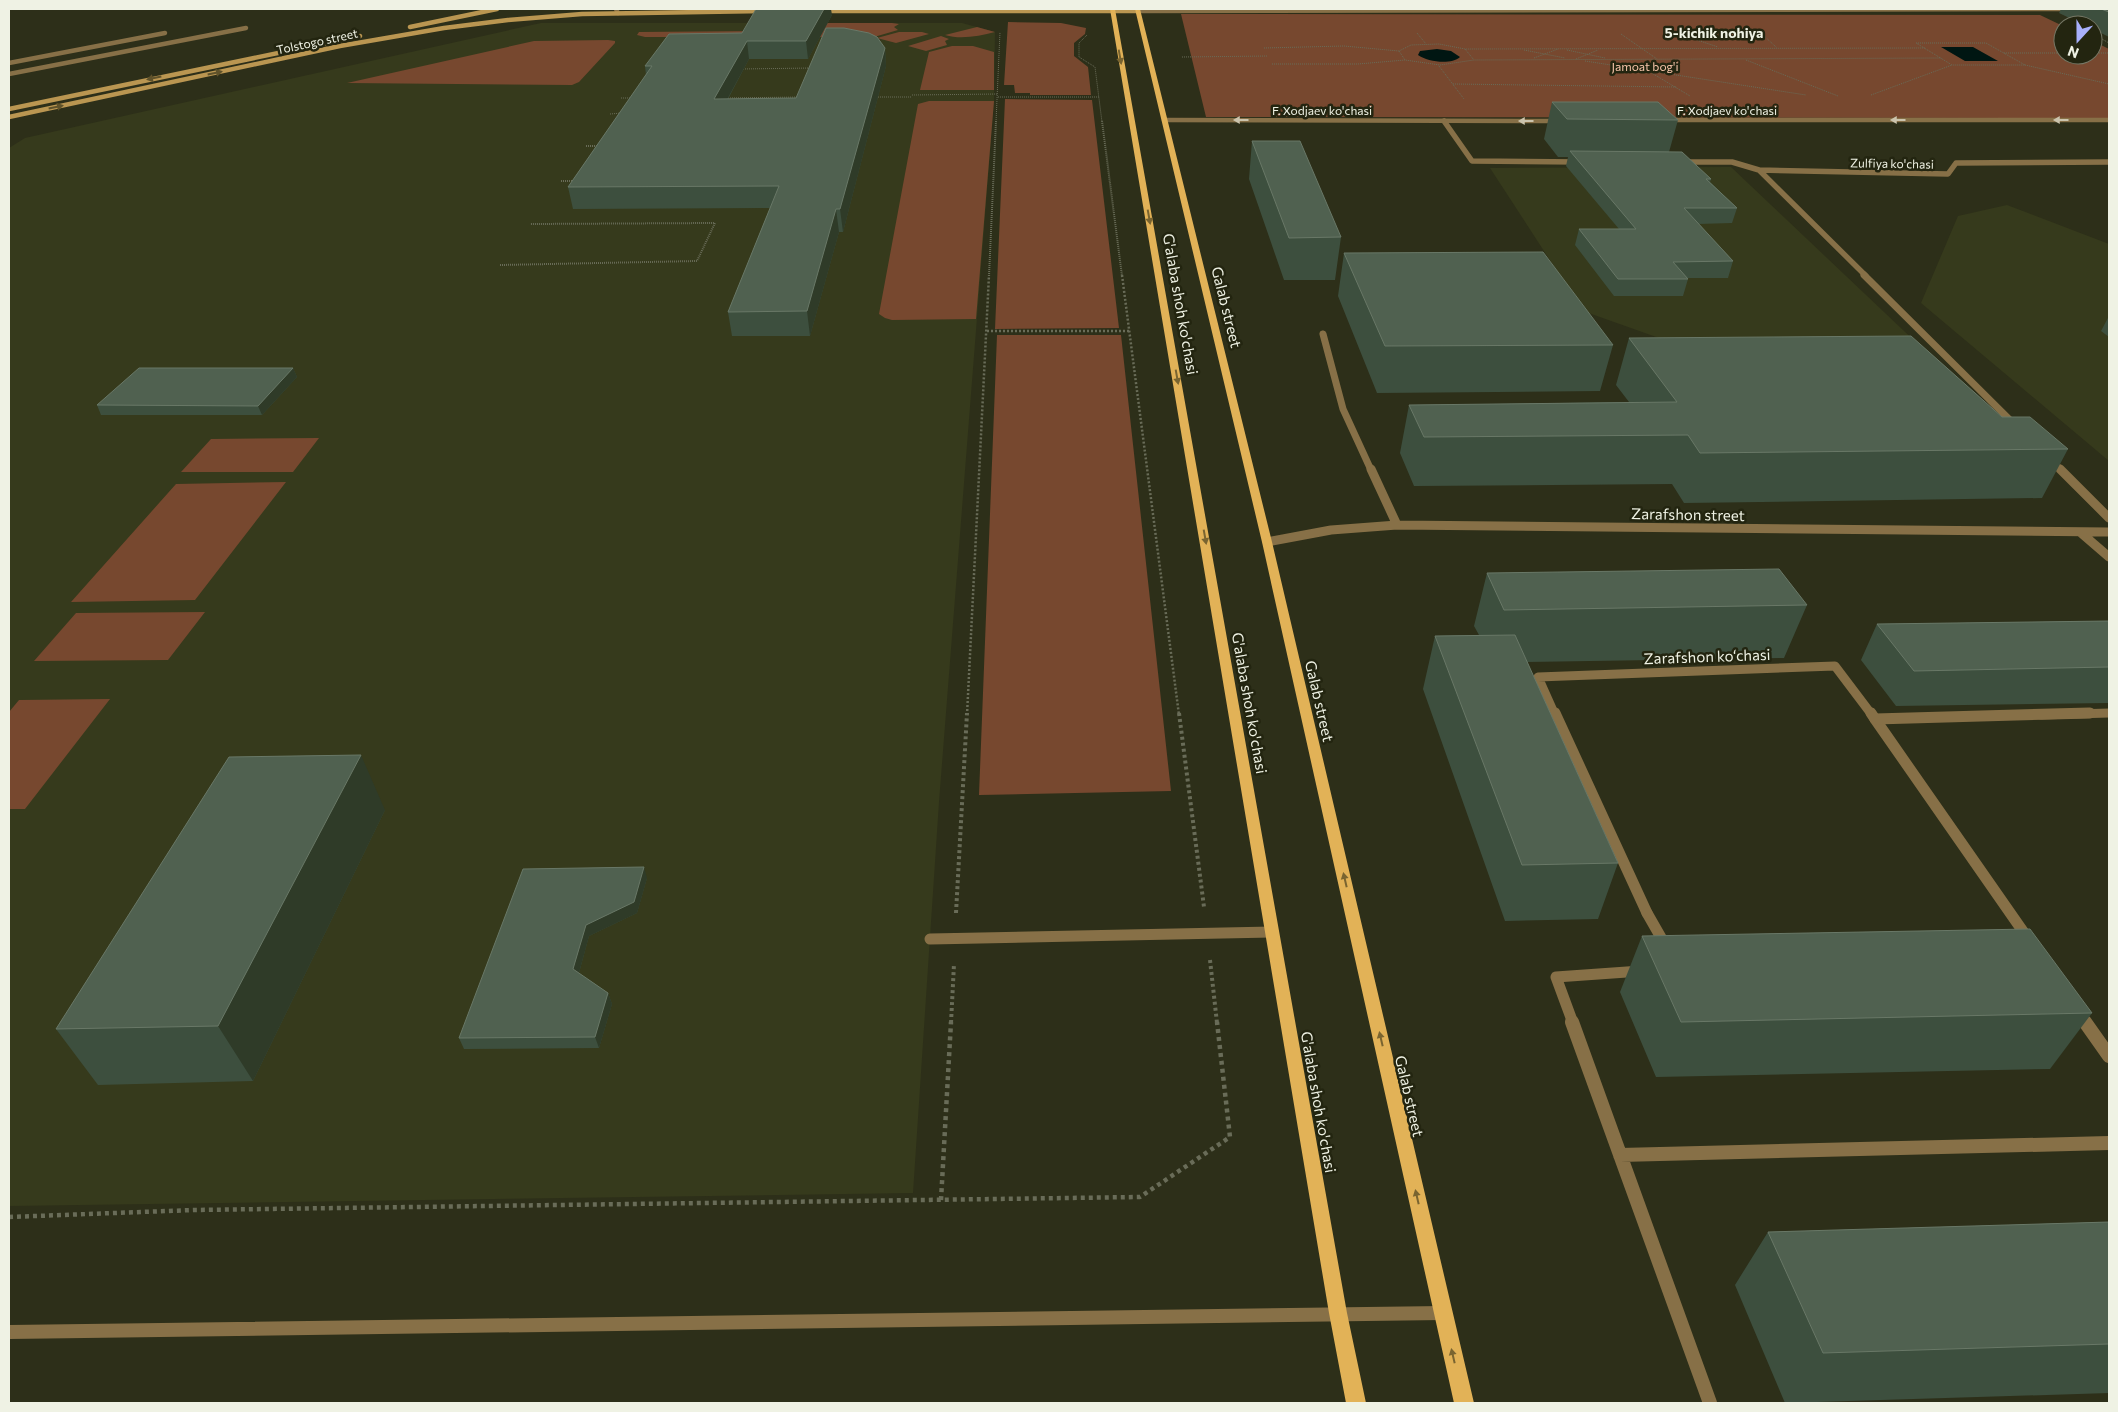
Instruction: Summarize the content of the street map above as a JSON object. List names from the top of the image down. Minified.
{"streets":{"main road":["Tolstogo street","G'alaba shoh ko'chasi","Galab street"],"street":["F. Xodjaev ko'chasi","Zulfiya ko'chasi","Zarafshon street","Zarafshon ko‘chasi"]},"crossings":[["F. Xodjaev ko'chasi","Galab street"],["Galab street","Zarafshon street"]],"one_way":["F. Xodjaev ko'chasi","G'alaba shoh ko'chasi","Galab street"],"districts":["5-kichik nohiya"],"parks":["Jamoat bog'i"],"north":"bottom"}
